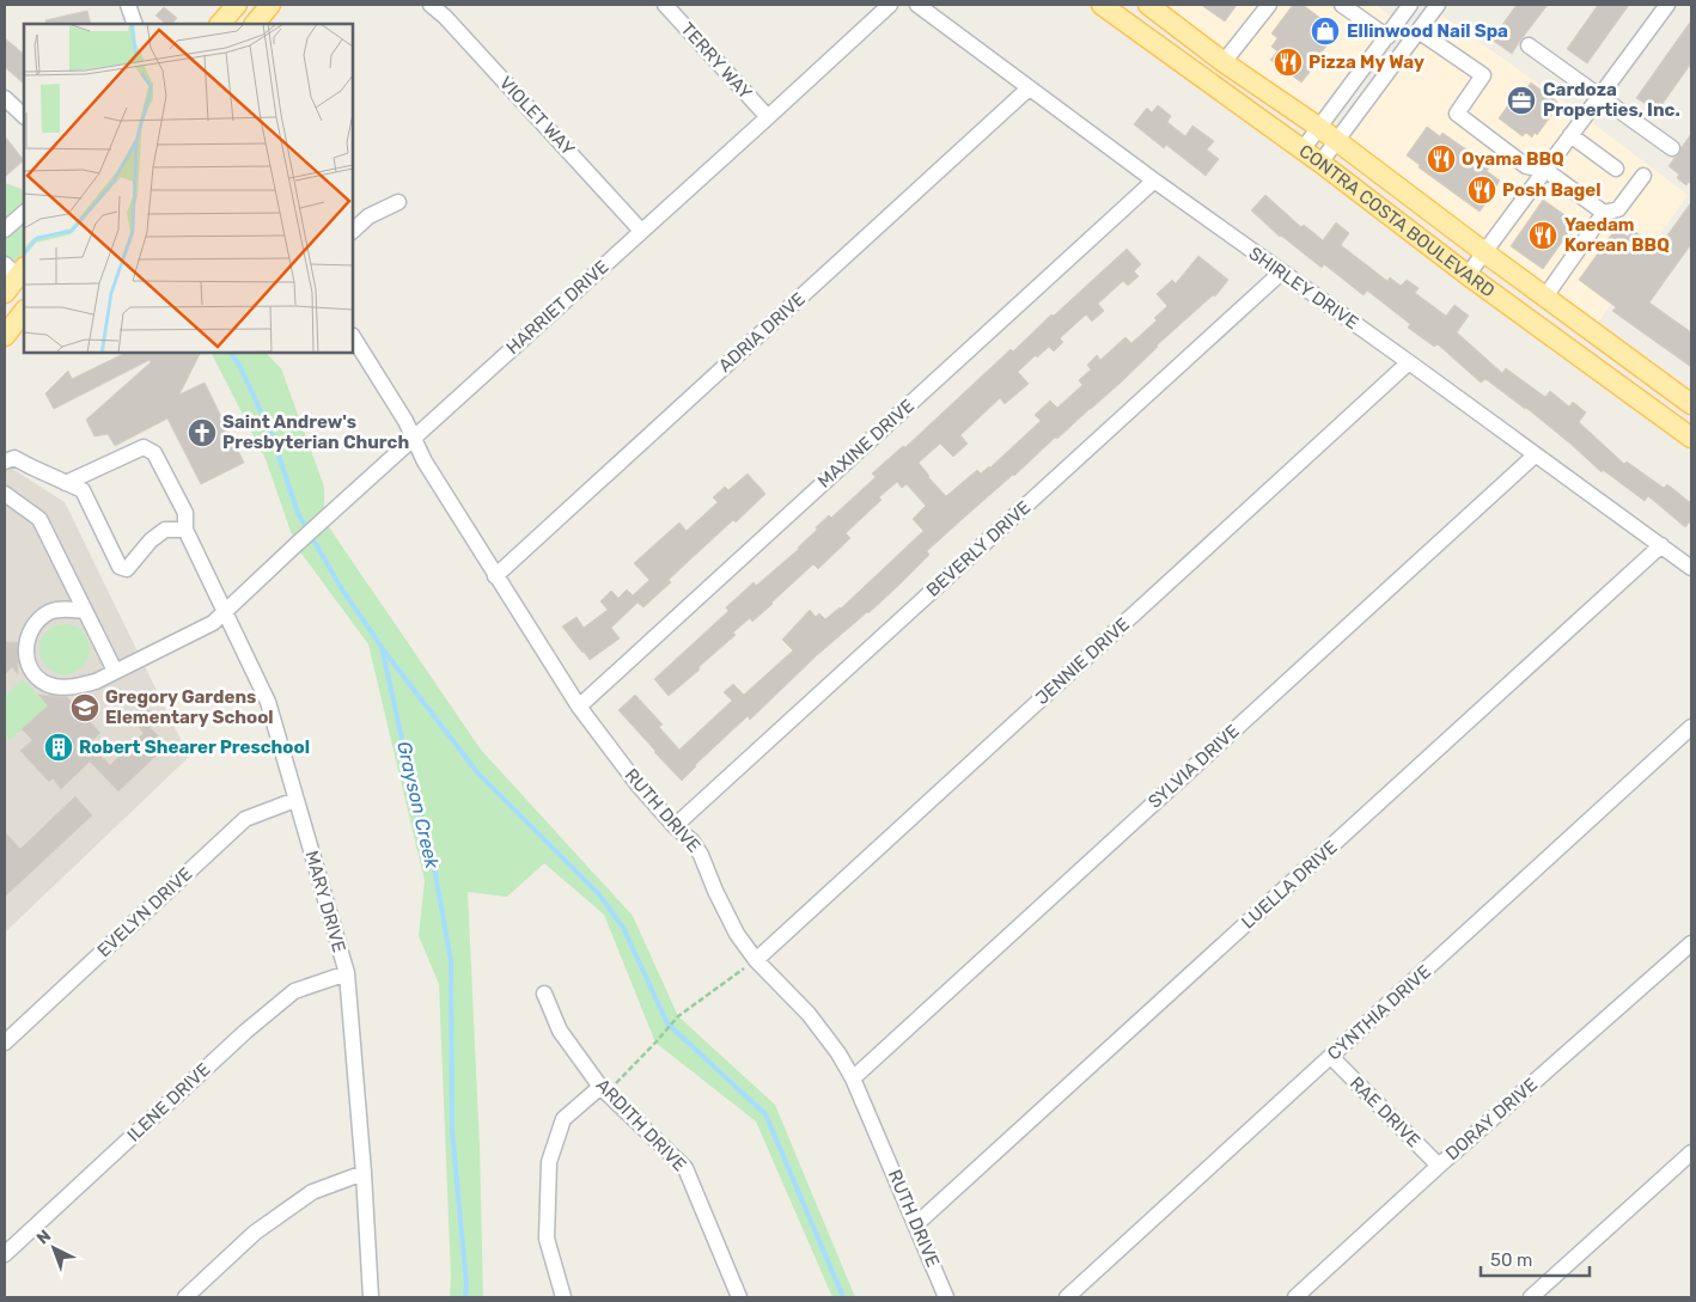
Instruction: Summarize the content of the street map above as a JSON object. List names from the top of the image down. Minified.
{"streets":{"main road":["CONTRA COSTA BOULEVARD"],"street":["TERRY WAY","VIOLET WAY","SHIRLEY DRIVE","HARRIET DRIVE","ADRIA DRIVE","MAXINE DRIVE","BEVERLY DRIVE","JENNIE DRIVE","SYLVIA DRIVE","RUTH DRIVE","LUELLA DRIVE","MARY DRIVE","EVELYN DRIVE","CYNTHIA DRIVE","ILENE DRIVE","RAE DRIVE","DORAY DRIVE","ARDITH DRIVE"]},"crossings":[["TERRY WAY","HARRIET DRIVE"],["VIOLET WAY","HARRIET DRIVE"],["SHIRLEY DRIVE","ADRIA DRIVE"],["SHIRLEY DRIVE","MAXINE DRIVE"],["SHIRLEY DRIVE","BEVERLY DRIVE"],["SHIRLEY DRIVE","JENNIE DRIVE"],["SHIRLEY DRIVE","SYLVIA DRIVE"],["SHIRLEY DRIVE","LUELLA DRIVE"],["HARRIET DRIVE","RUTH DRIVE"],["HARRIET DRIVE","MARY DRIVE"],["ADRIA DRIVE","RUTH DRIVE"],["MAXINE DRIVE","RUTH DRIVE"],["BEVERLY DRIVE","RUTH DRIVE"],["JENNIE DRIVE","RUTH DRIVE"],["SYLVIA DRIVE","RUTH DRIVE"],["RUTH DRIVE","LUELLA DRIVE"],["MARY DRIVE","EVELYN DRIVE"],["MARY DRIVE","ILENE DRIVE"],["CYNTHIA DRIVE","RAE DRIVE"],["RAE DRIVE","DORAY DRIVE"]],"water":["Grayson Creek"],"places":{"shop":["Ellinwood Nail Spa"],"restaurant":["Pizza My Way","Oyama BBQ","Posh Bagel","Yaedam Korean BBQ"],"office":["Cardoza Properties, Inc."],"church":["Saint Andrew's Presbyterian Church"],"school or university":["Gregory Gardens Elementary School"],"building":["Robert Shearer Preschool"]},"scale_bar":"50 m","north":"top left"}
